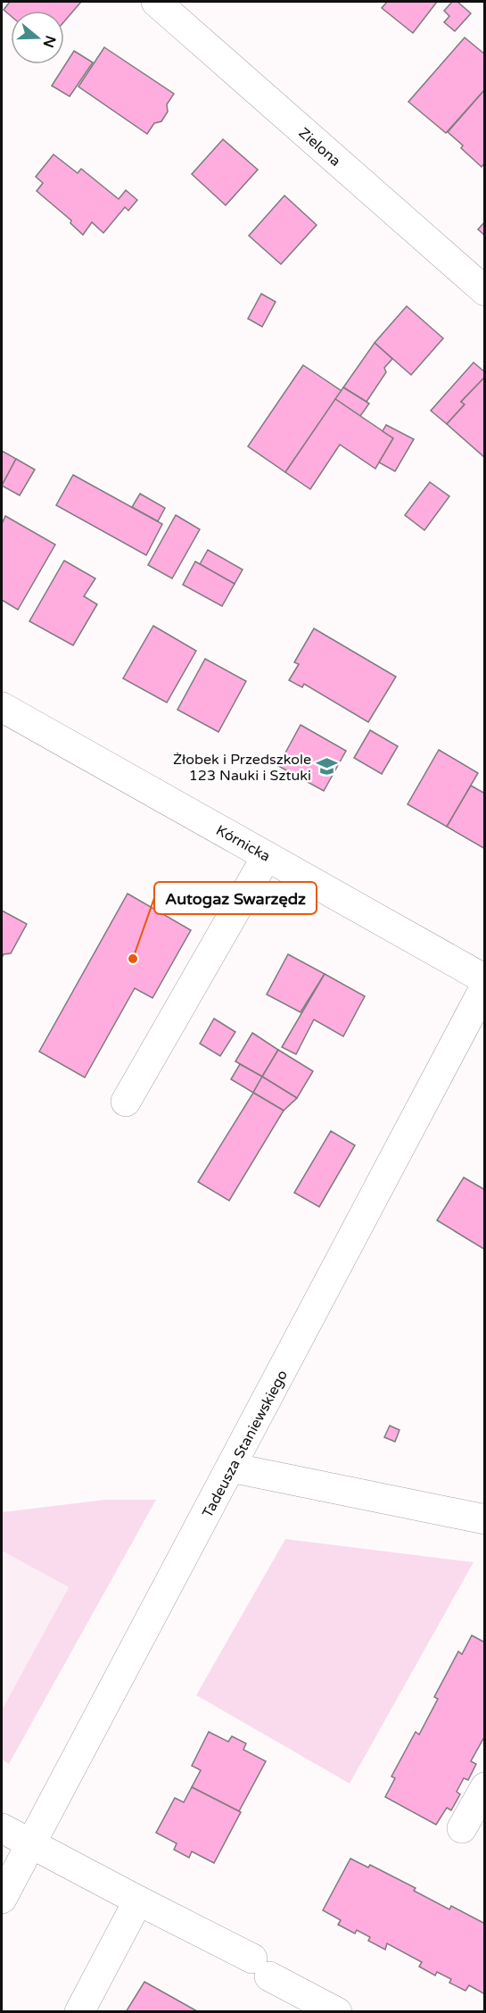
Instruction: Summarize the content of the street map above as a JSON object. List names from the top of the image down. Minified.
{"streets":{"street":["Zielona","Kórnicka","Tadeusza Staniewskiego"]},"places":{"school or university":["Żłobek i Przedszkole 123 Nauki i Sztuki"],"other":["Autogaz Swarzędz"]},"north":"right"}
